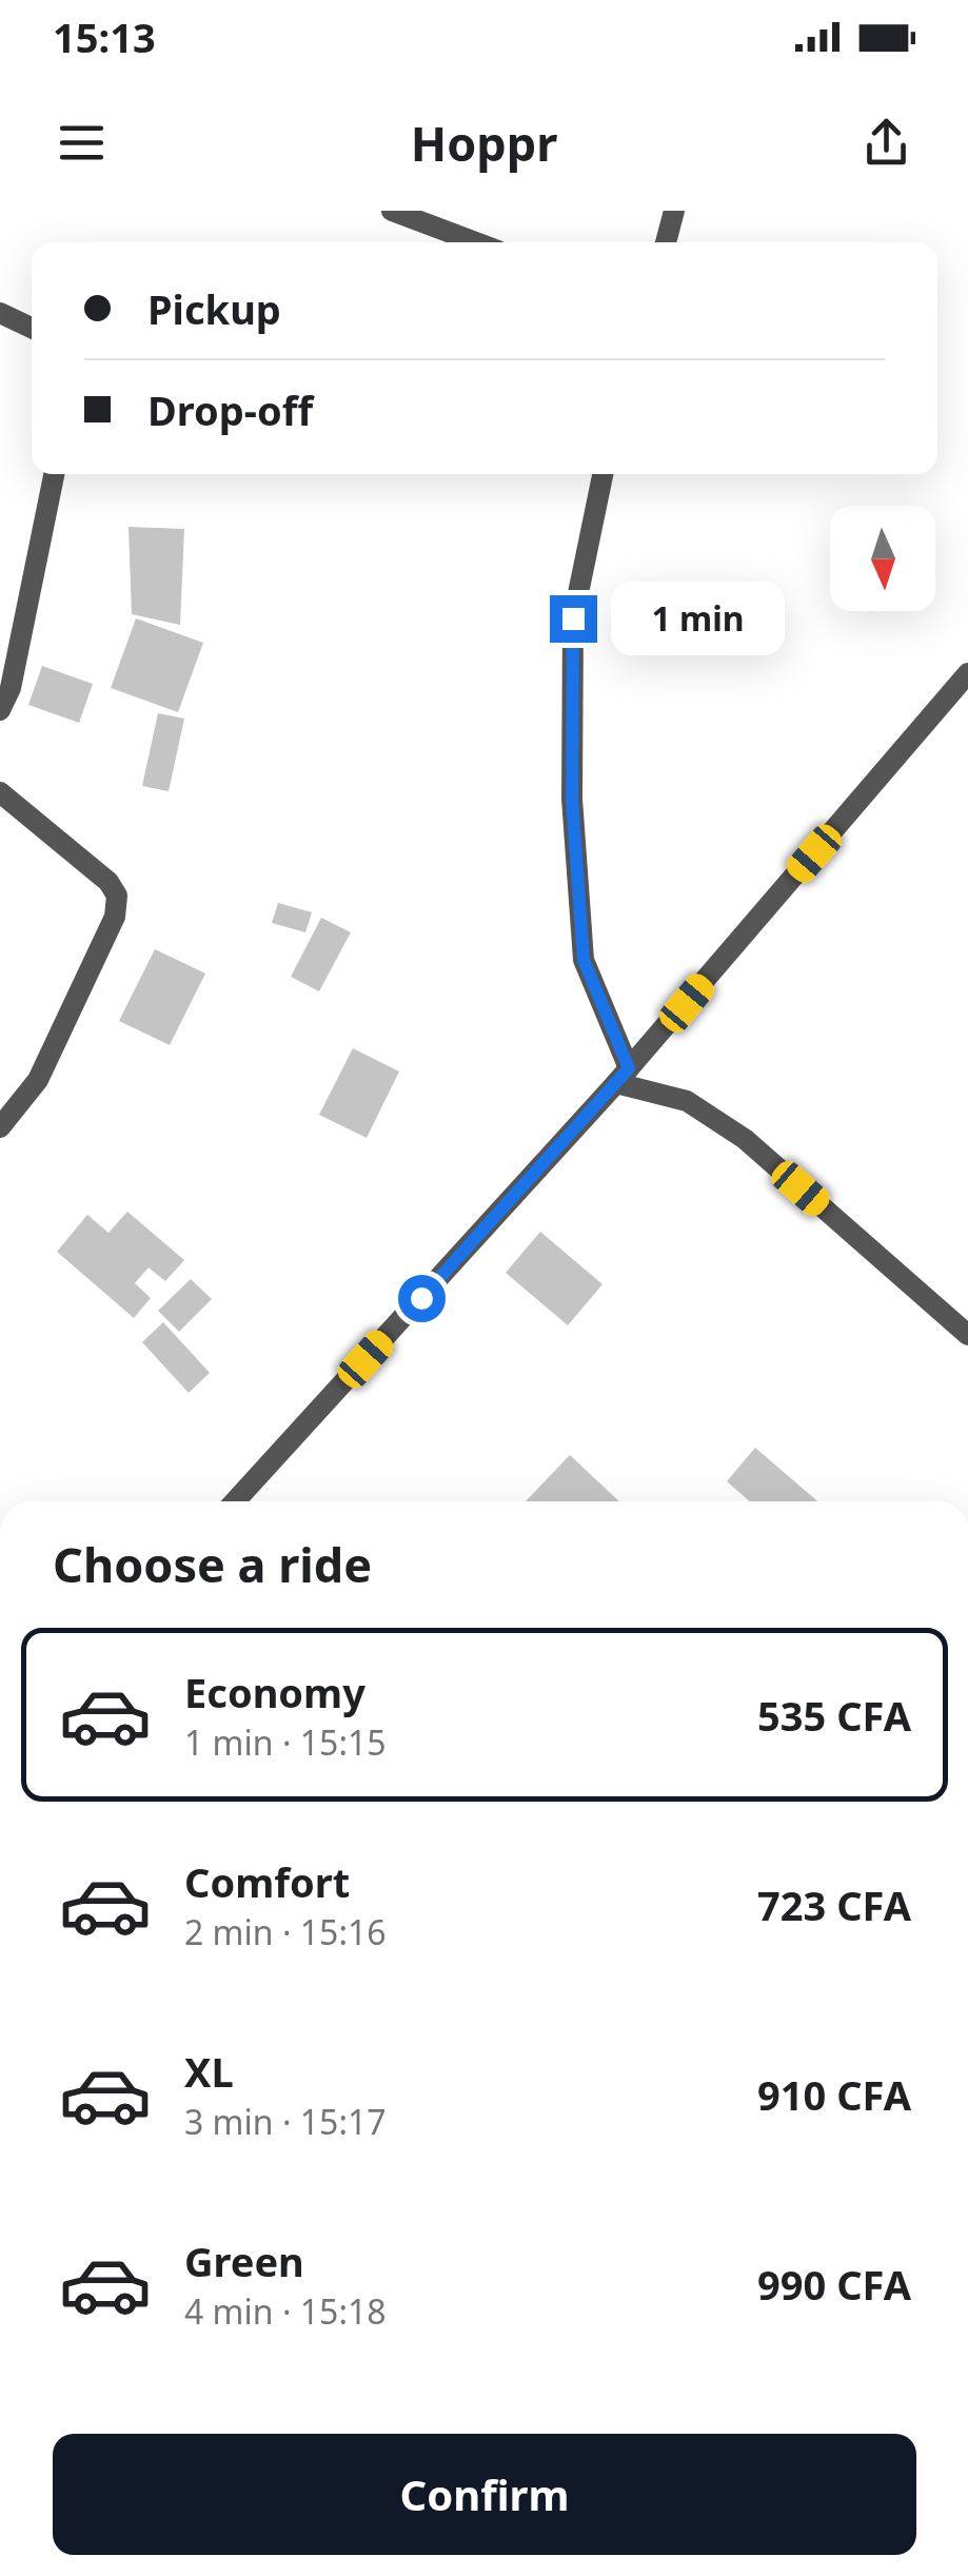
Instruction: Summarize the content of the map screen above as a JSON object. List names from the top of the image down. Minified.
{"north":"bottom","page":{"status":"15:13","header":"Hoppr","banner":["Pickup","Drop-off"],"bubble":"1 min","heading":"Choose a ride","list":[{"name":"Economy","note":"1 min · 15:15","value":"535 CFA"},{"name":"Comfort","note":"2 min · 15:16","value":"723 CFA"},{"name":"XL","note":"3 min · 15:17","value":"910 CFA"},{"name":"Green","note":"4 min · 15:18","value":"990 CFA"}],"buttons":"Confirm"}}
